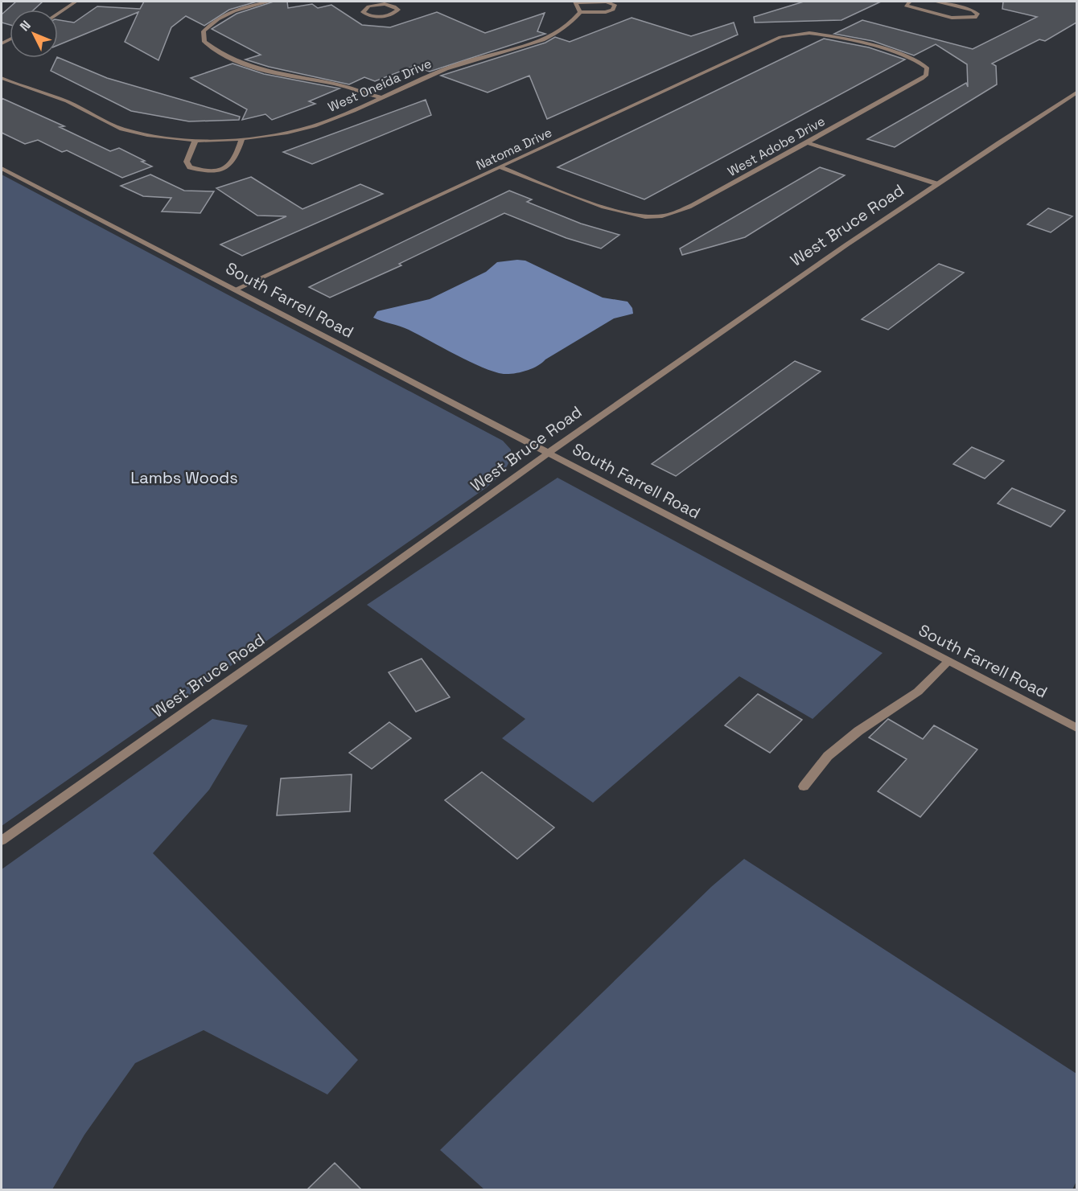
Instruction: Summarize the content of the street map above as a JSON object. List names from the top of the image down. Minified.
{"streets":{"street":["West Oneida Drive","West Adobe Drive","Natoma Drive","West Bruce Road","South Farrell Road"]},"crossings":[["West Adobe Drive","Natoma Drive"],["Natoma Drive","South Farrell Road"],["West Bruce Road","South Farrell Road"]],"parks":["Lambs Woods"],"north":"top left"}
